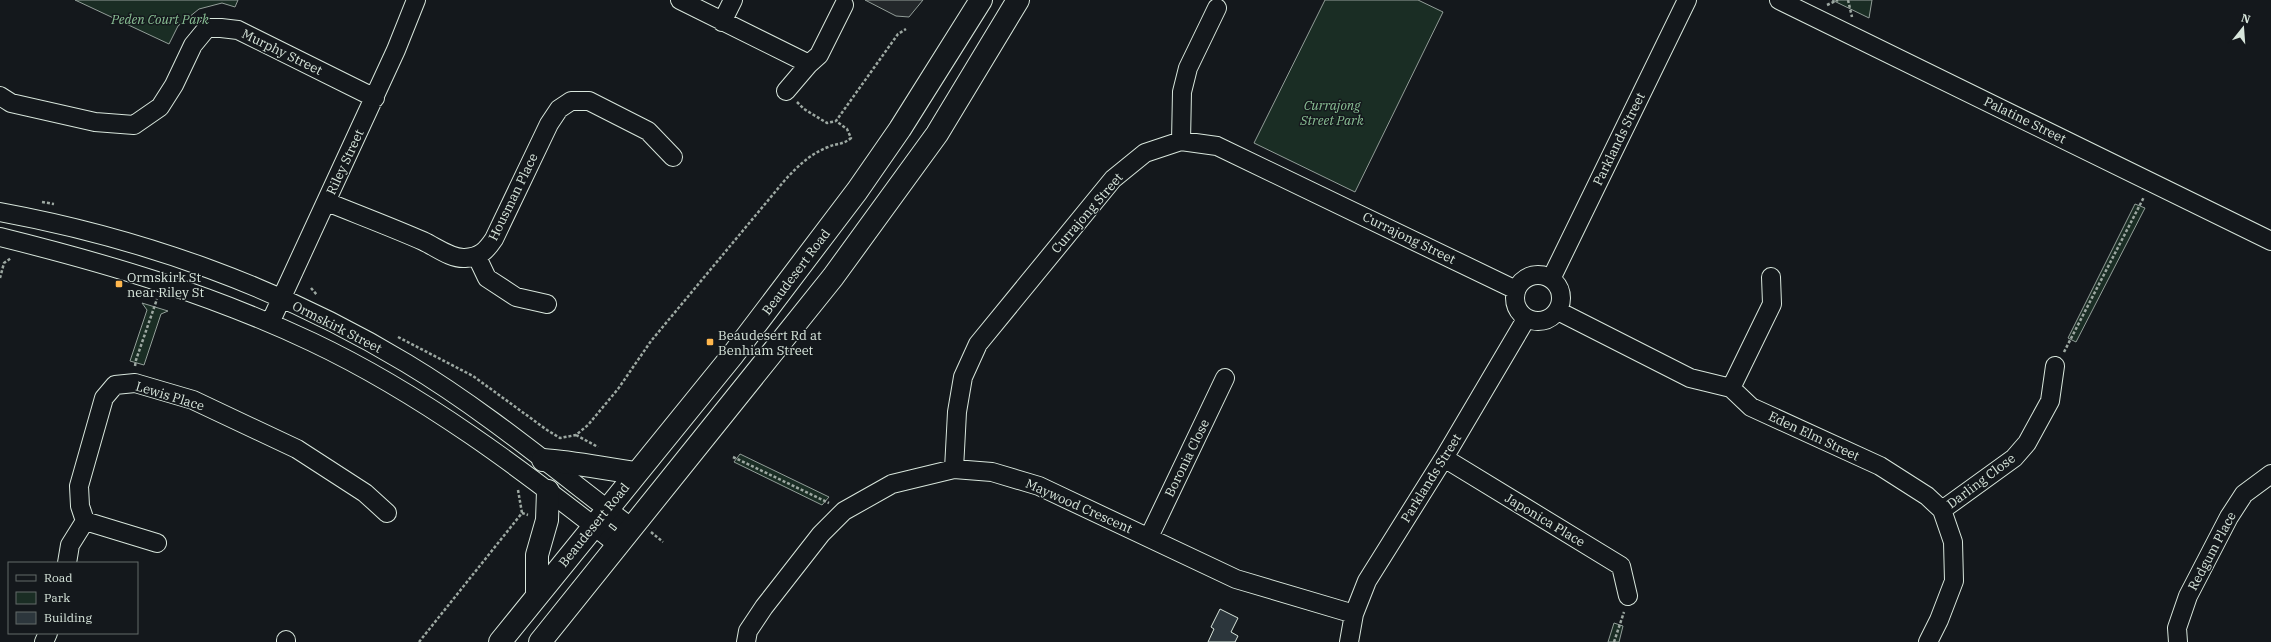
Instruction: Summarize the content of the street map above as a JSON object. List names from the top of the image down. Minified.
{"streets":{"highway":["Beaudesert Road"],"street":["Murphy Street","Palatine Street","Parklands Street","Riley Street","Housman Place","Currajong Street","Ormskirk Street","Lewis Place","Eden Elm Street","Boronia Close","Darling Close","Maywood Crescent","Japonica Place","Redgum Place"]},"crossings":[["Murphy Street","Riley Street"],["Parklands Street","Currajong Street"],["Parklands Street","Eden Elm Street"],["Parklands Street","Maywood Crescent"],["Parklands Street","Japonica Place"],["Riley Street","Ormskirk Street"],["Currajong Street","Eden Elm Street"],["Currajong Street","Maywood Crescent"],["Beaudesert Road","Ormskirk Street"],["Eden Elm Street","Darling Close"],["Boronia Close","Maywood Crescent"]],"parks":["Peden Court Park","Currajong Street Park"],"places":{"transit":["Ormskirk St near Riley St","Beaudesert Rd at Benhiam Street"]},"legend":["Road","Park","Building"],"north":"top"}
